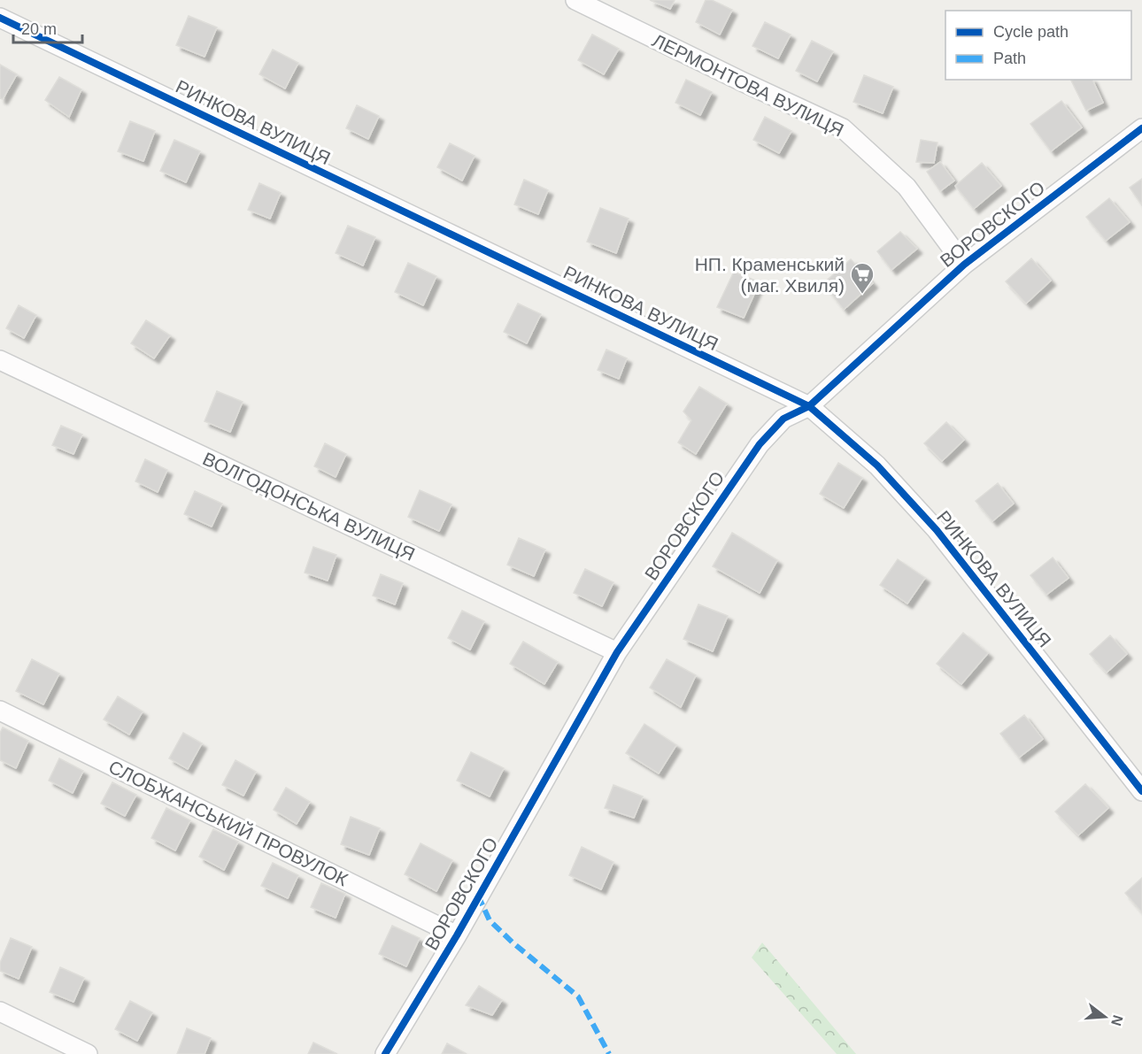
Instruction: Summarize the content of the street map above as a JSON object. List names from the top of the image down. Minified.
{"streets":{"street":["ЛЕРМОНТОВА ВУЛИЦЯ","РИНКОВА ВУЛИЦЯ","ВОРОВСКОГО","ВОЛГОДОНСЬКА ВУЛИЦЯ","СЛОБЖАНСЬКИЙ ПРОВУЛОК"]},"crossings":[["ЛЕРМОНТОВА ВУЛИЦЯ","ВОРОВСКОГО"],["РИНКОВА ВУЛИЦЯ","ВОРОВСКОГО"],["ВОРОВСКОГО","ВОЛГОДОНСЬКА ВУЛИЦЯ"],["ВОРОВСКОГО","СЛОБЖАНСЬКИЙ ПРОВУЛОК"]],"places":{"supermarket":["НП. Краменський (маг. Хвиля)"]},"legend":["Cycle path","Path"],"scale_bar":"20 m","north":"right"}
